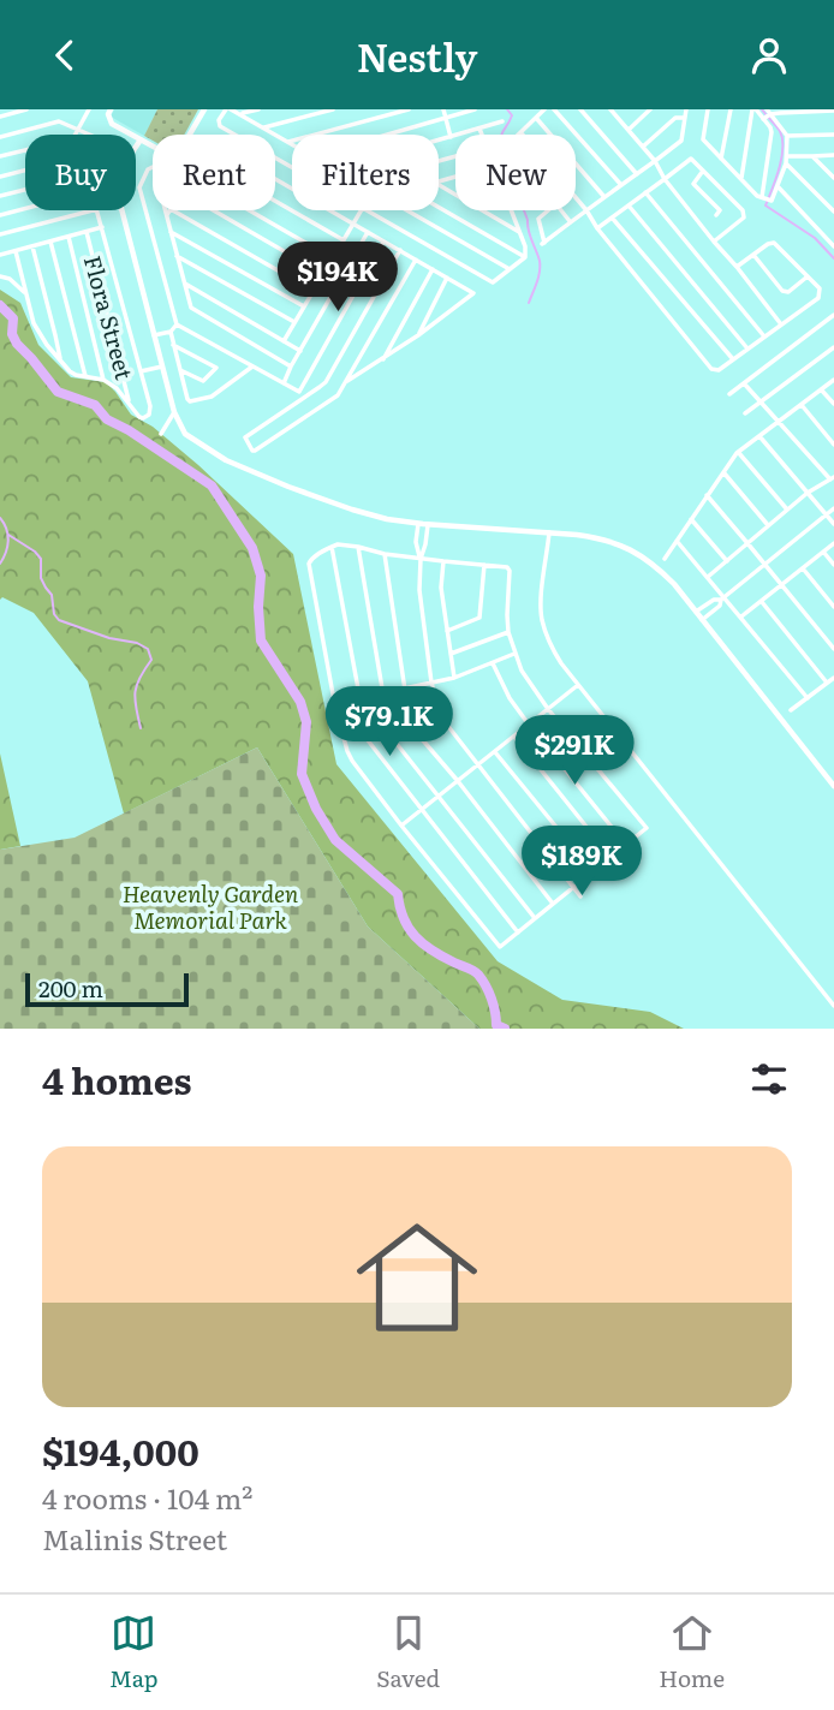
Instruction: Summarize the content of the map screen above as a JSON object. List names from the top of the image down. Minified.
{"streets":{"street":["Flora Street"]},"parks":["Heavenly Garden Memorial Park"],"scale_bar":"200 m","page":{"header":"Nestly","chip":["Buy","Rent","Filters","New"],"price":["$194K","$79.1K","$291K","$189K"],"scale":"200 m","heading":"4 homes","list":[{"name":"$194,000","note":"4 rooms · 104 m² · Malinis Street"}],"tabs":["Map","Saved","Home"]}}
